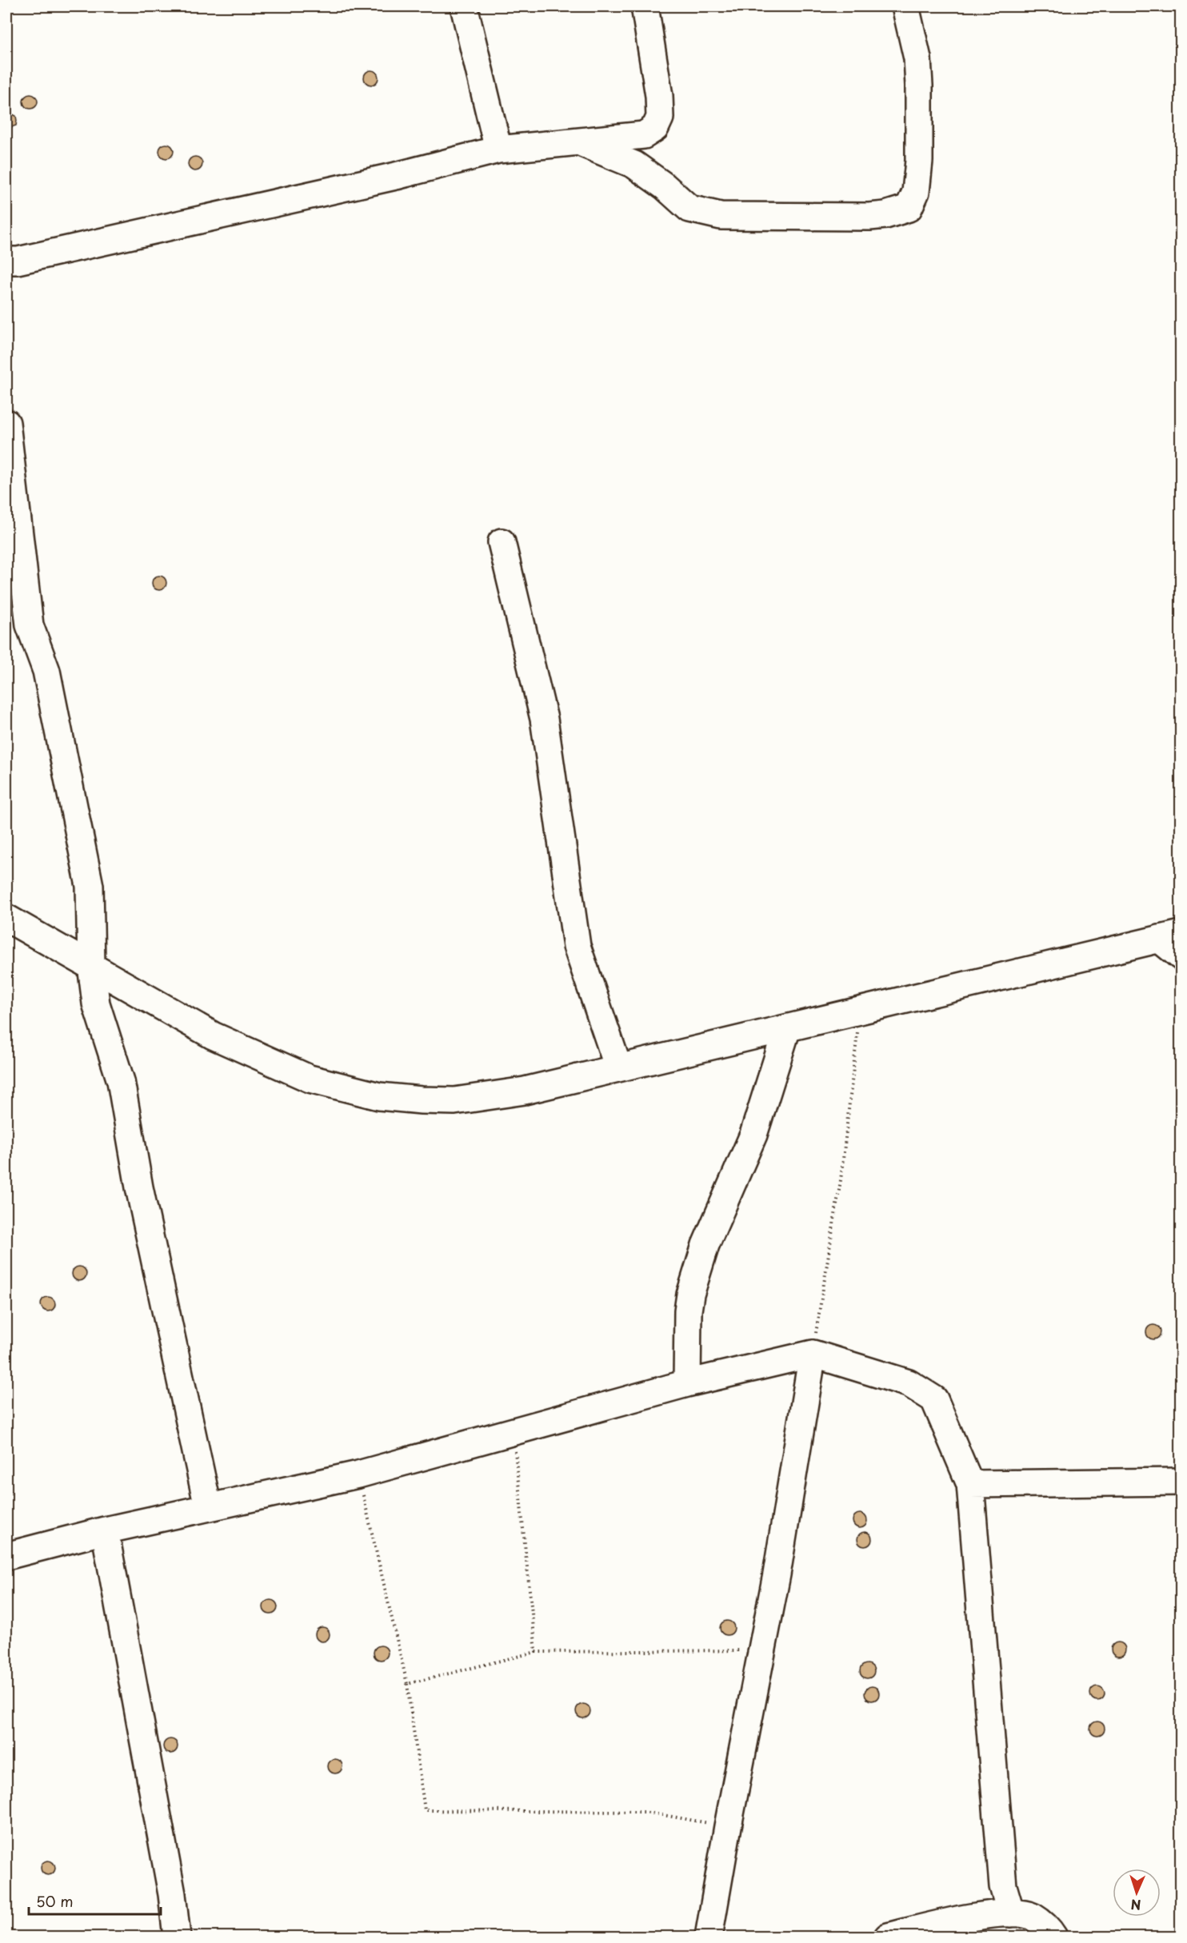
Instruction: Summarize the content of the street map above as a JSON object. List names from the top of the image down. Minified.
{"scale_bar":"50 m","north":"bottom"}
